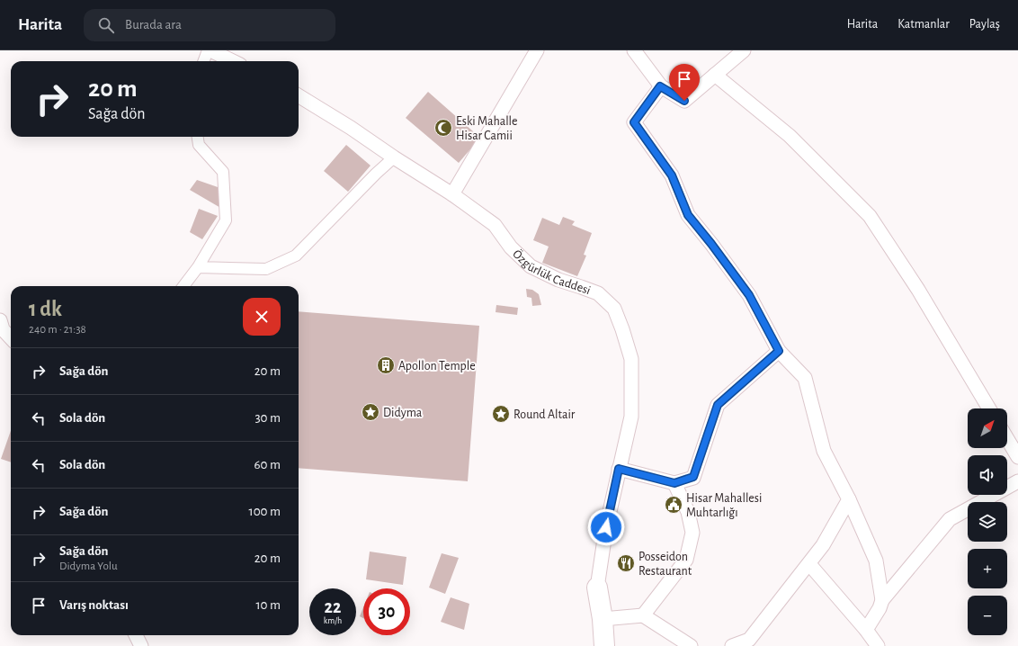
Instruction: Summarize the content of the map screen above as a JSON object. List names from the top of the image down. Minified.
{"streets":{"street":["Özgürlük Caddesi"]},"places":{"mosque":["Eski Mahalle Hisar Camii"],"building":["Apollon Temple"],"place":["Didyma","Round Altair"],"public building":["Hisar Mahallesi Muhtarlığı"],"restaurant":["Posseidon Restaurant"]},"north":"top right","page":{"header":"Harita","search":"Burada ara","nav":["Harita","Katmanlar","Paylaş"],"turn":["20 m","Sağa dön"],"heading":["1 dk","240 m · 21:38"],"list":[{"name":"Sağa dön","value":"20 m"},{"name":"Sola dön","value":"30 m"},{"name":"Sola dön","value":"60 m"},{"name":"Sağa dön","value":"100 m"},{"name":"Sağa dön","note":"Didyma Yolu","value":"20 m"},{"name":"Varış noktası","value":"10 m"}],"map_buttons":["+","−"],"speed":"22 km/h","limit":"30"}}
